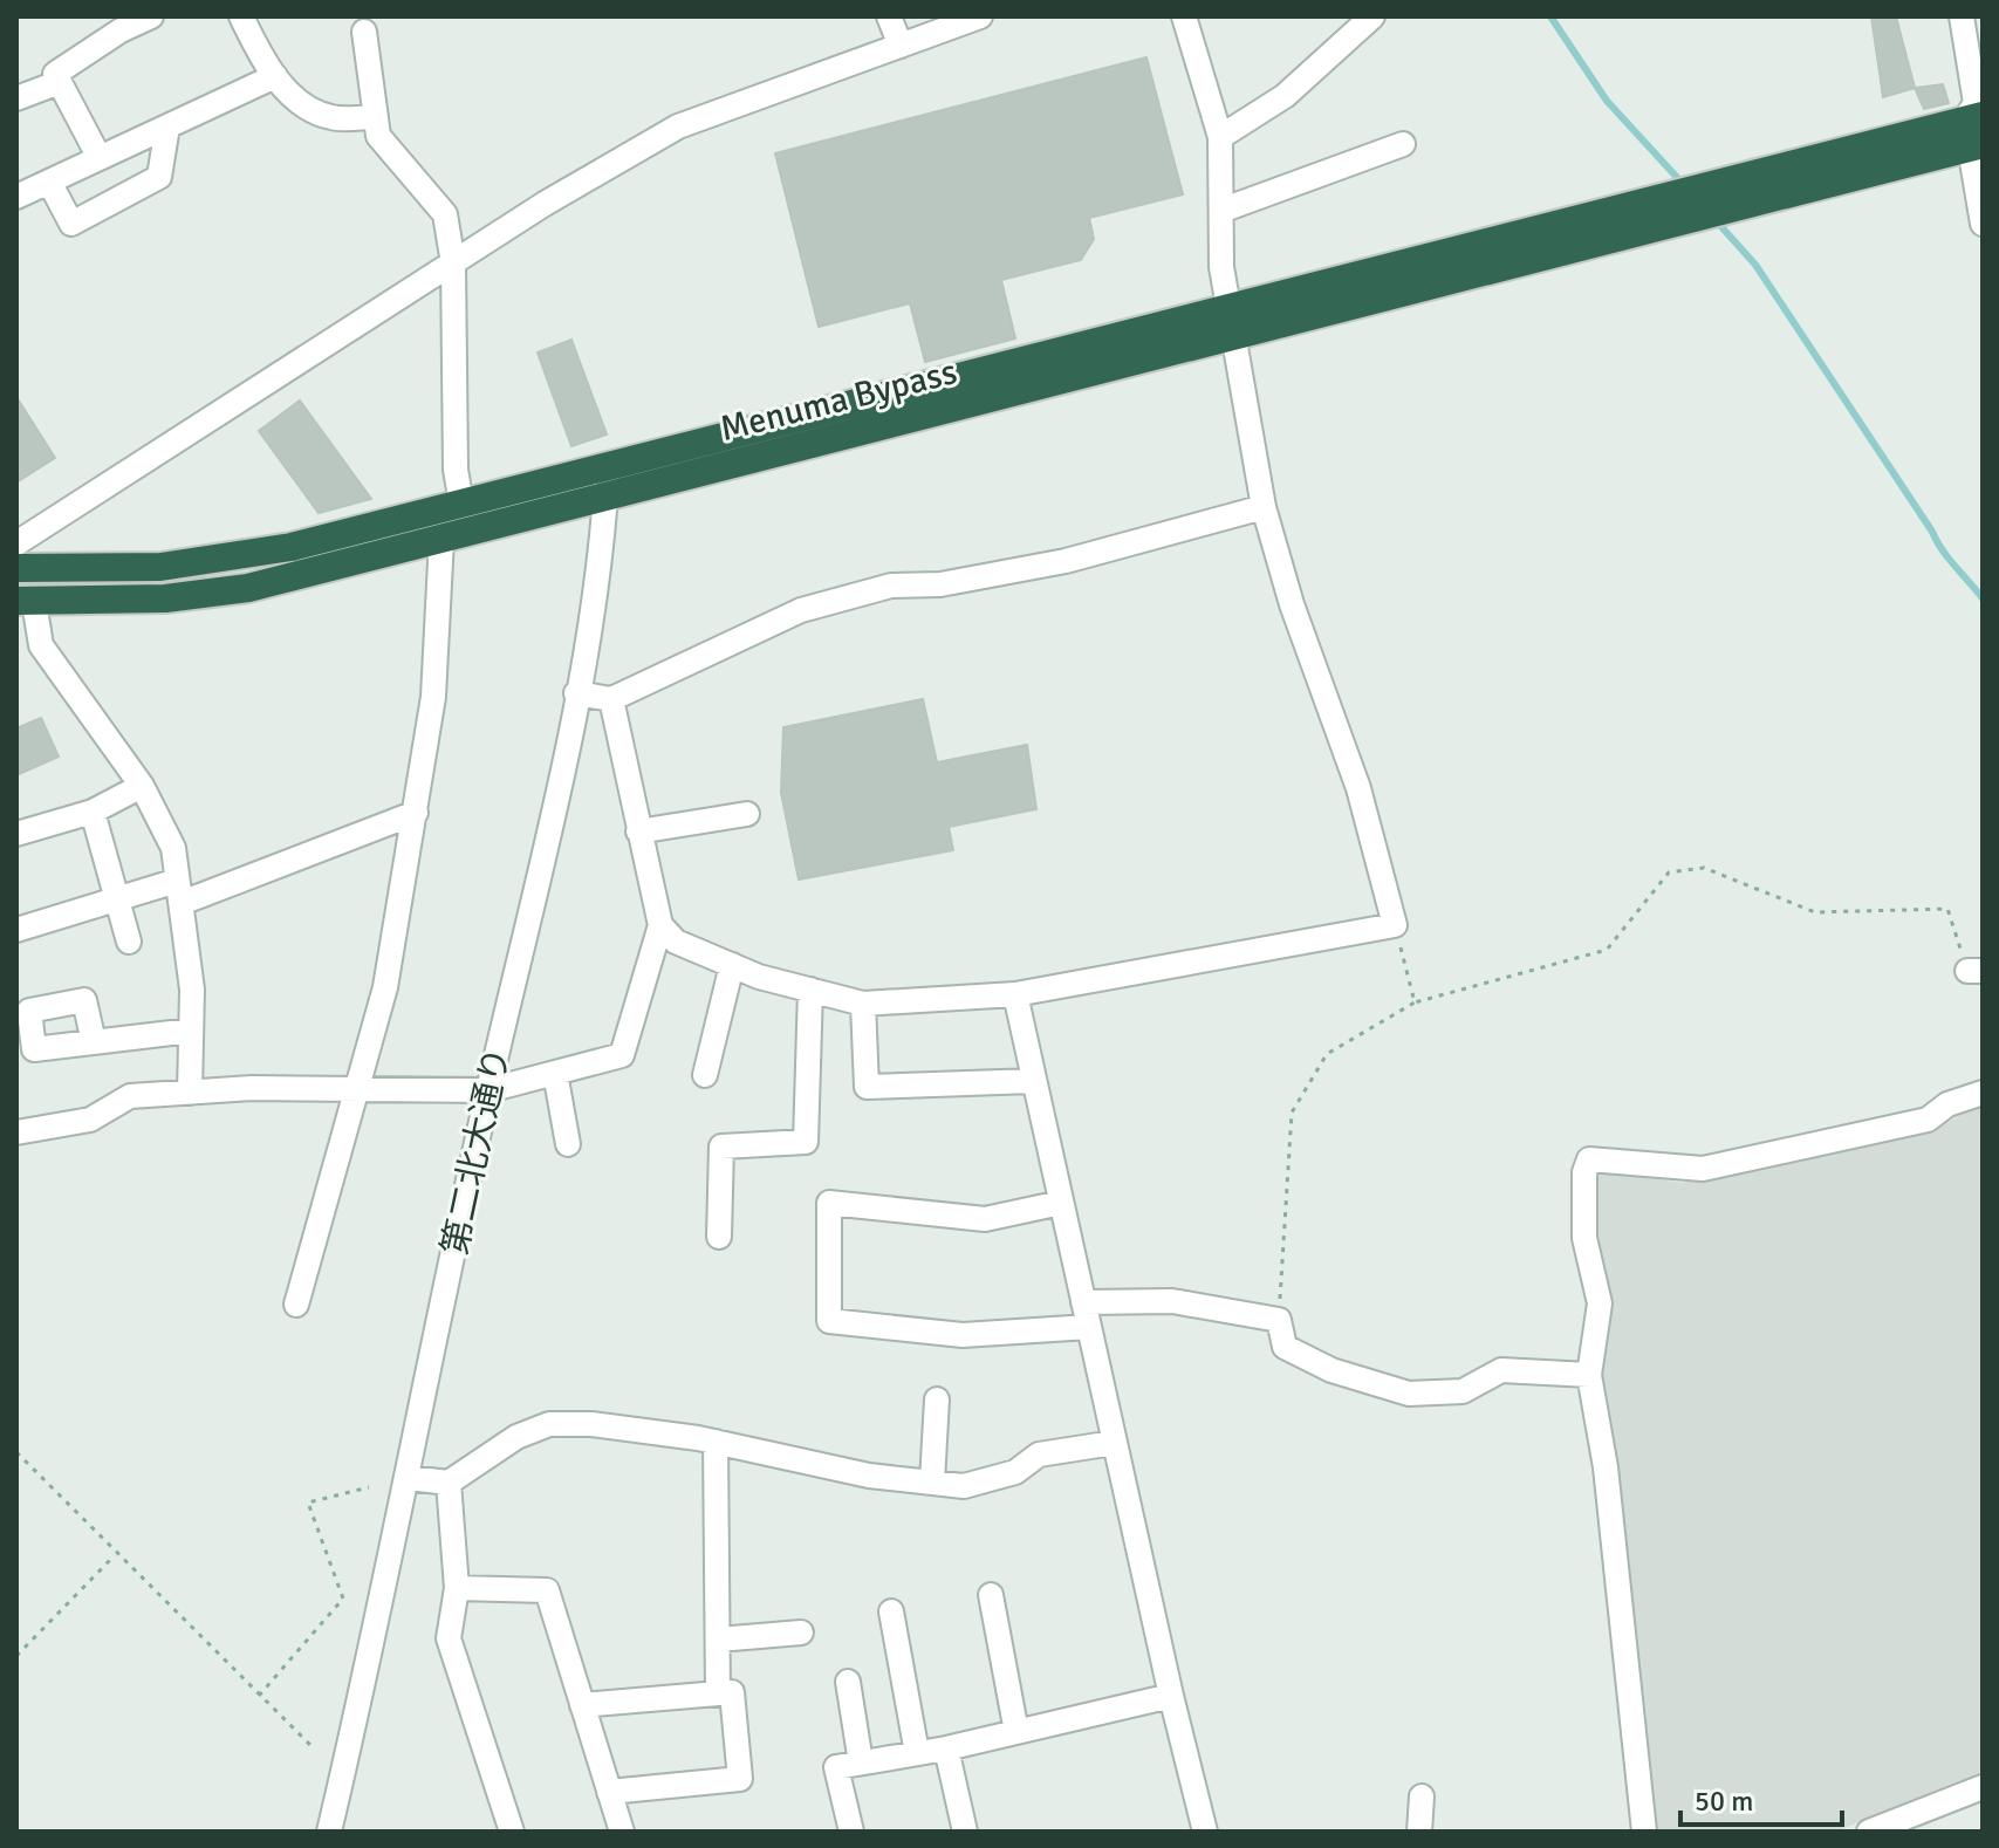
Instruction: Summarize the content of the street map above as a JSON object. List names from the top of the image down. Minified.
{"streets":{"highway":["Menuma Bypass"],"street":["第二北大通り"]},"crossings":[["Menuma Bypass","第二北大通り"]],"scale_bar":"50 m"}
